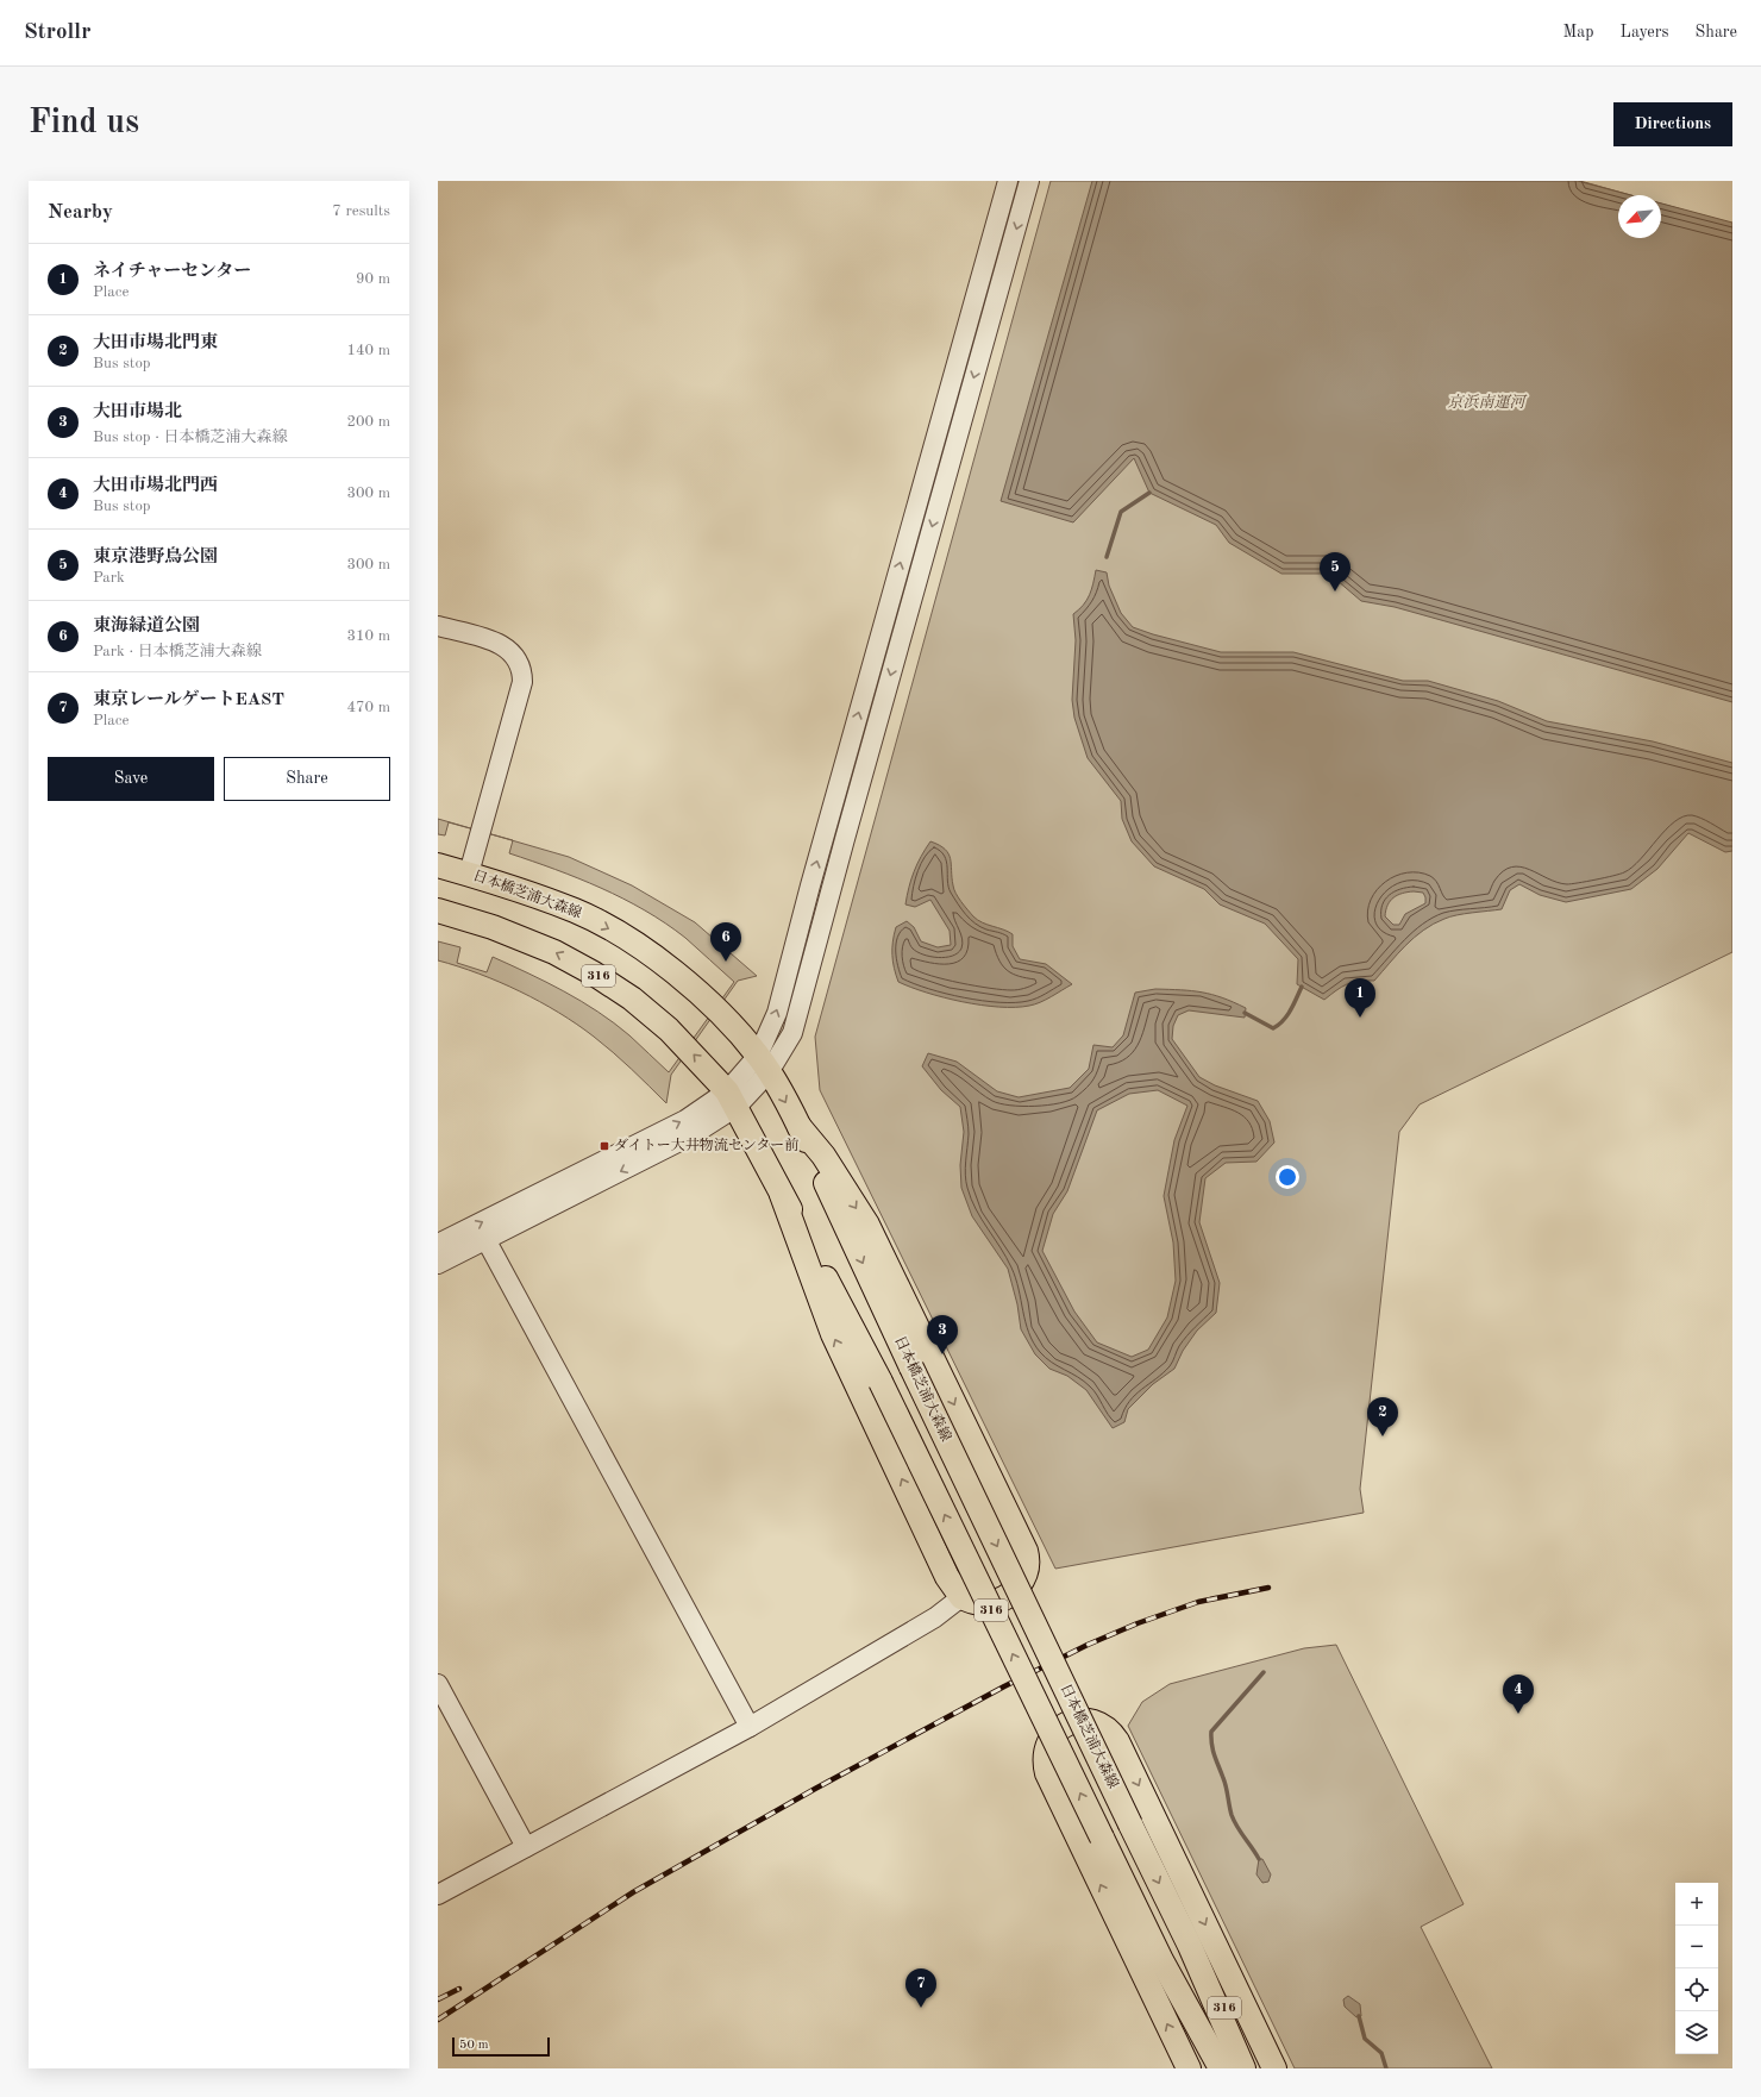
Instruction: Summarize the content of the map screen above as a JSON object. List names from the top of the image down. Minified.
{"streets":{"main road":["日本橋芝浦大森線","316"]},"crossings":[["日本橋芝浦大森線","316"]],"water":["京浜南運河"],"places":{"transit":["ダイトー大井物流センター前"]},"scale_bar":"50 m","north":"bottom left","page":{"header":"Strollr","nav":["Map","Layers","Share"],"buttons":["Directions",["Save","Share"]],"title":"Find us","heading":["Nearby","7 results"],"list":[{"mark":"1","name":"ネイチャーセンター","note":"Place","value":"90 m"},{"mark":"2","name":"大田市場北門東","note":"Bus stop","value":"140 m"},{"mark":"3","name":"大田市場北","note":"Bus stop · 日本橋芝浦大森線","value":"200 m"},{"mark":"4","name":"大田市場北門西","note":"Bus stop","value":"300 m"},{"mark":"5","name":"東京港野鳥公園","note":"Park","value":"300 m"},{"mark":"6","name":"東海緑道公園","note":"Park · 日本橋芝浦大森線","value":"310 m"},{"mark":"7","name":"東京レールゲートEAST","note":"Place","value":"470 m"}],"pins":["5","6","1","3","2","4","7"],"map_buttons":["+","−"],"scale":"50 m"}}
